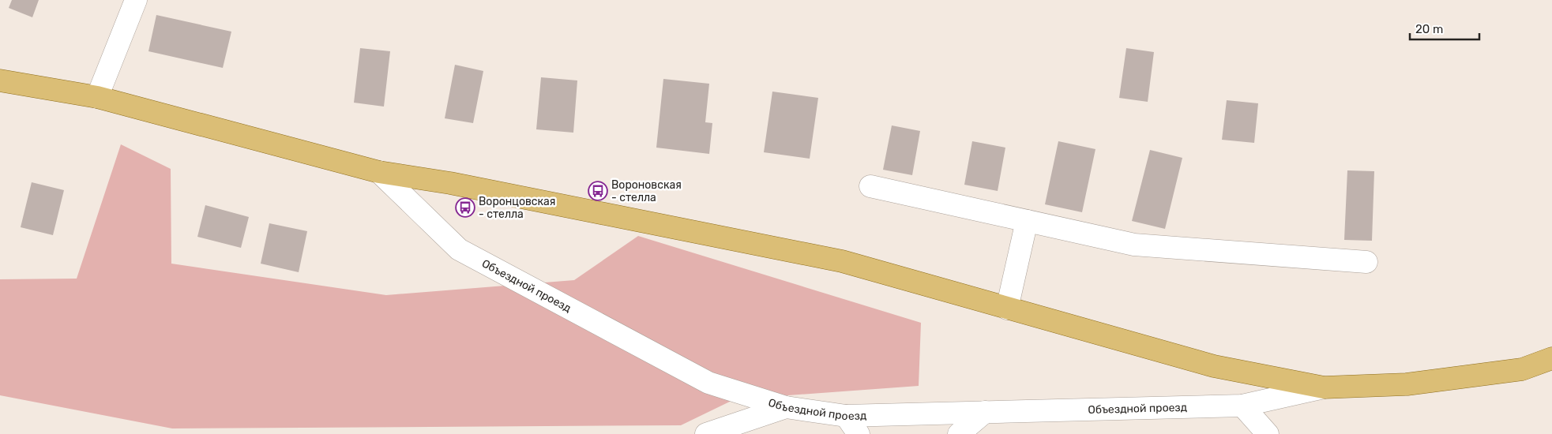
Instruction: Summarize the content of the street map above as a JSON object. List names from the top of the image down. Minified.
{"streets":{"street":["Объездной проезд"]},"places":{"bus stop":["Вороновская - стелла","Воронцовская - стелла"]},"scale_bar":"20 m"}
